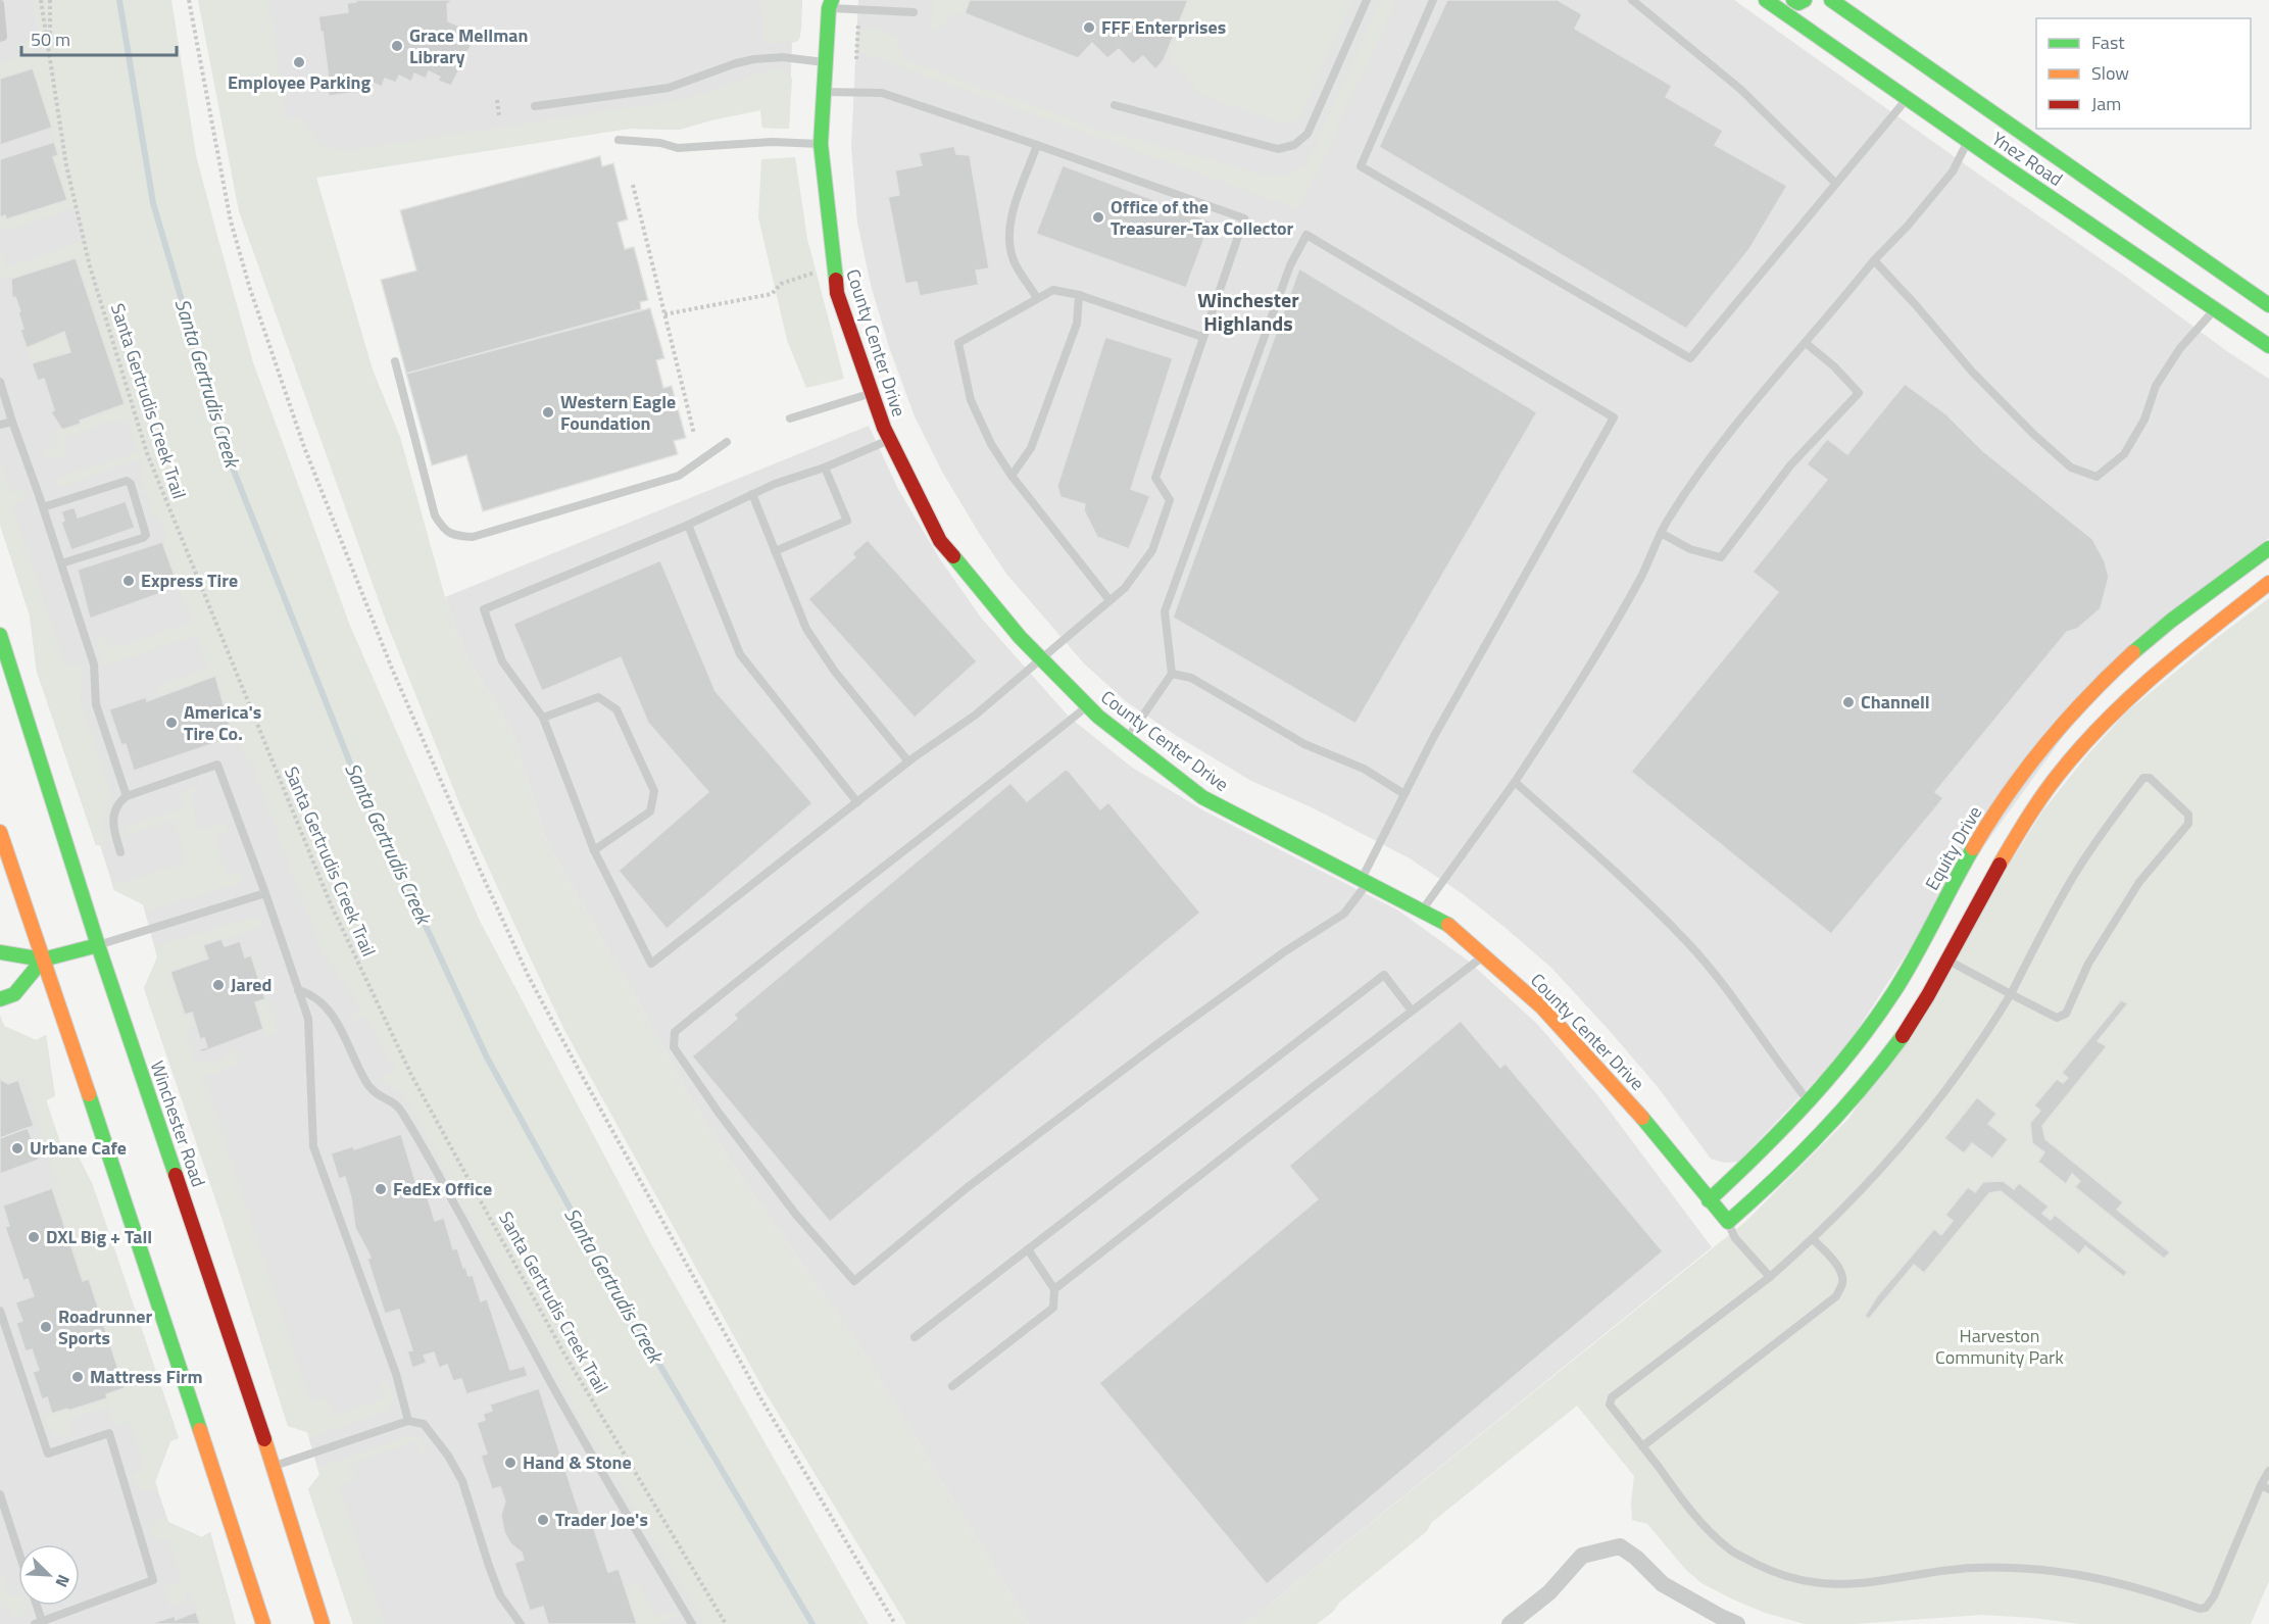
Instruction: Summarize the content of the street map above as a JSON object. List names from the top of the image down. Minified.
{"streets":{"street":["Ynez Road","County Center Drive","Equity Drive","Winchester Road"],"path":["Santa Gertrudis Creek Trail"]},"crossings":[["County Center Drive","Equity Drive"]],"districts":["Winchester Highlands"],"water":["Santa Gertrudis Creek"],"parks":["Harveston Community Park"],"places":["FFF Enterprises","Grace Mellman Library","Employee Parking","Office of the Treasurer-Tax Collector","Western Eagle Foundation","Express Tire","Channell","America's Tire Co.","Jared","Urbane Cafe","FedEx Office","DXL Big + Tall","Roadrunner Sports","Mattress Firm","Hand & Stone","Trader Joe's"],"legend":["Fast","Slow","Jam"],"scale_bar":"50 m","north":"bottom right"}
